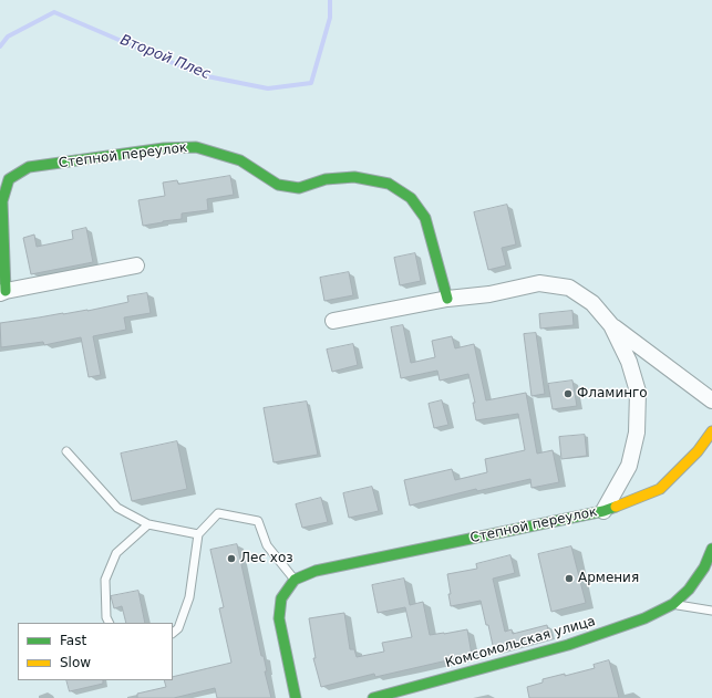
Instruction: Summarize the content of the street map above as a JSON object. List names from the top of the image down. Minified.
{"streets":{"street":["Степной переулок","Комсомольская улица"]},"water":["Второй Плес"],"places":["Фламинго","Лес хоз","Армения"],"legend":["Fast","Slow"]}
